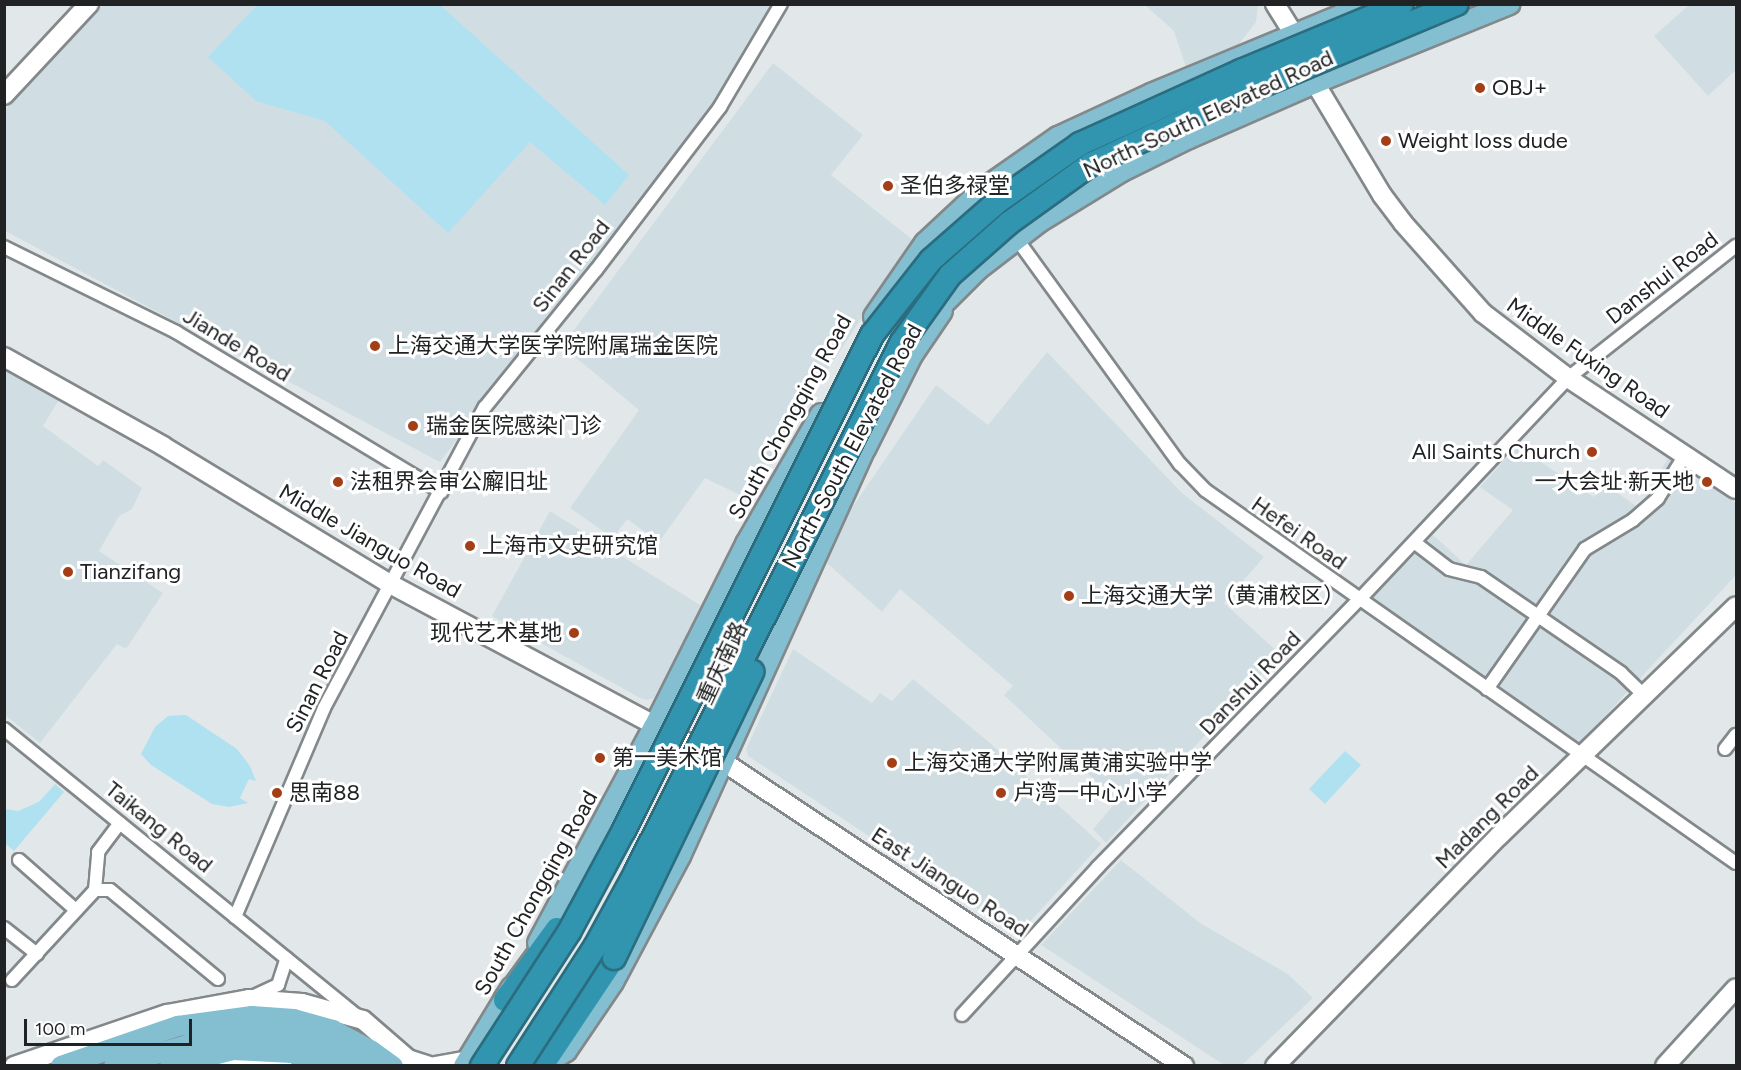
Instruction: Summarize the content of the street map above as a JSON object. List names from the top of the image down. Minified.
{"streets":{"highway":["North-South Elevated Road"],"main road":["South Chongqing Road","重庆南路"],"street":["Sinan Road","Danshui Road","Jiande Road","Middle Fuxing Road","Hefei Road","Middle Jianguo Road","Madang Road","Taikang Road","East Jianguo Road"]},"crossings":[["North-South Elevated Road","South Chongqing Road"],["Sinan Road","Jiande Road"],["Sinan Road","Middle Jianguo Road"],["Sinan Road","Taikang Road"],["Danshui Road","Middle Fuxing Road"],["Danshui Road","Hefei Road"],["Danshui Road","East Jianguo Road"],["Middle Fuxing Road","South Chongqing Road"],["South Chongqing Road","Hefei Road"],["South Chongqing Road","Middle Jianguo Road"],["South Chongqing Road","重庆南路"],["Hefei Road","Madang Road"],["Middle Jianguo Road","重庆南路"],["Middle Jianguo Road","East Jianguo Road"]],"places":["OBJ+","Weight loss dude","圣伯多禄堂","上海交通大学医学院附属瑞金医院","瑞金医院感染门诊","All Saints Church","法租界会审公廨旧址","一大会址·新天地","上海市文史研究馆","Tianzifang","上海交通大学（黄浦校区）","现代艺术基地","第一美术馆","上海交通大学附属黄浦实验中学","思南88","卢湾一中心小学"],"scale_bar":"100 m"}
